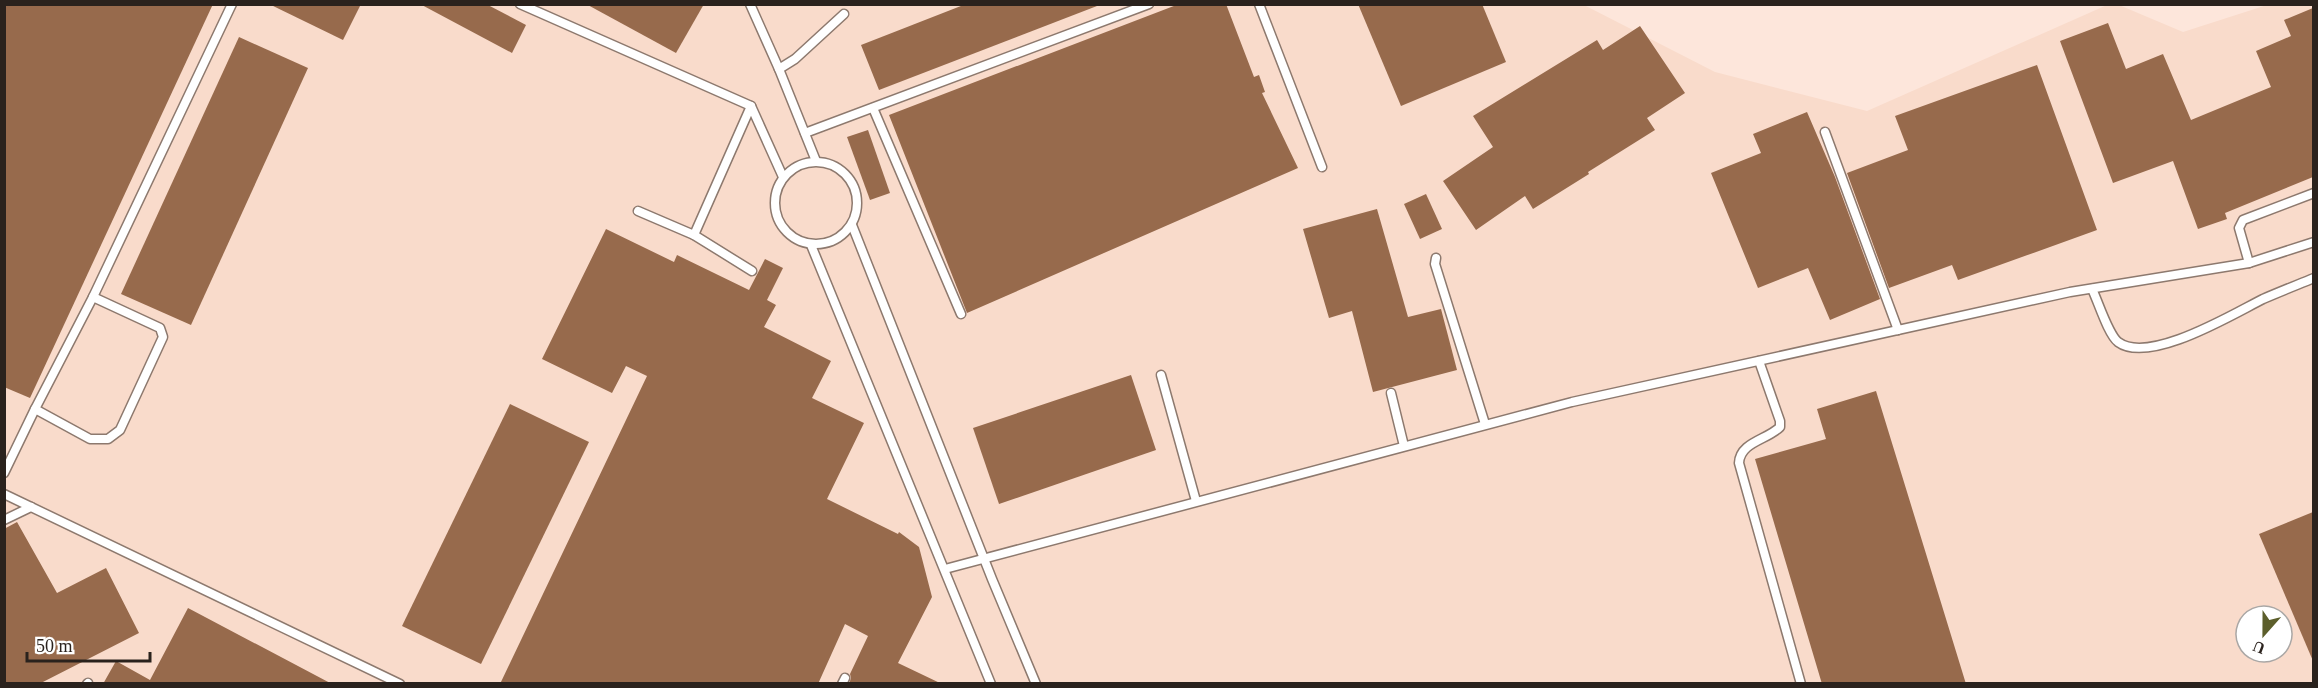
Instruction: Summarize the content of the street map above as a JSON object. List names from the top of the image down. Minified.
{"scale_bar":"50 m","north":"bottom"}
